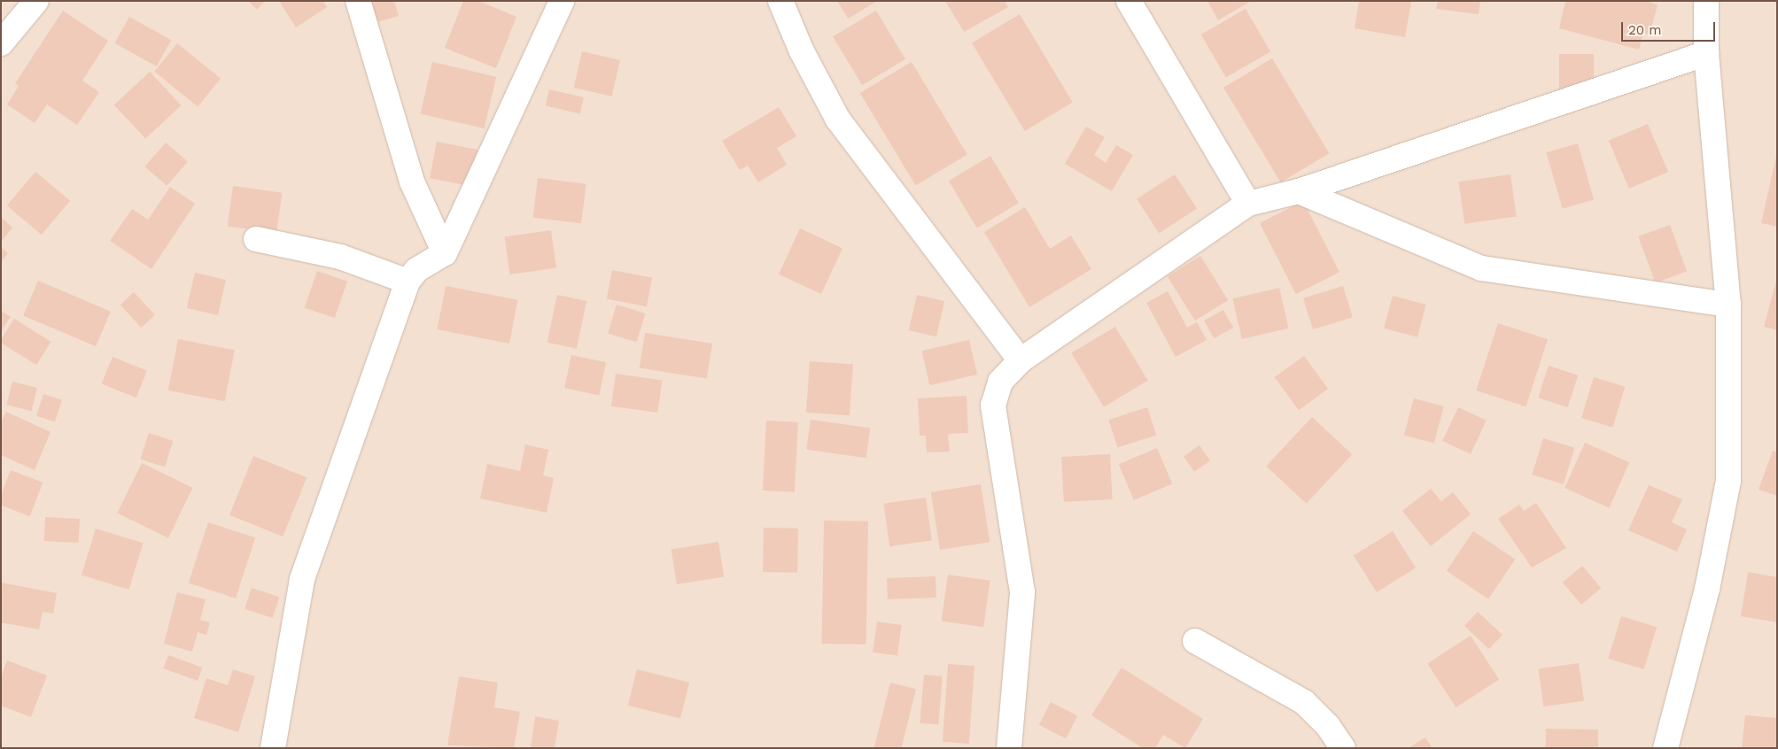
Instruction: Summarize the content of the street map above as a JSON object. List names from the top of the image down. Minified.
{"scale_bar":"20 m"}
